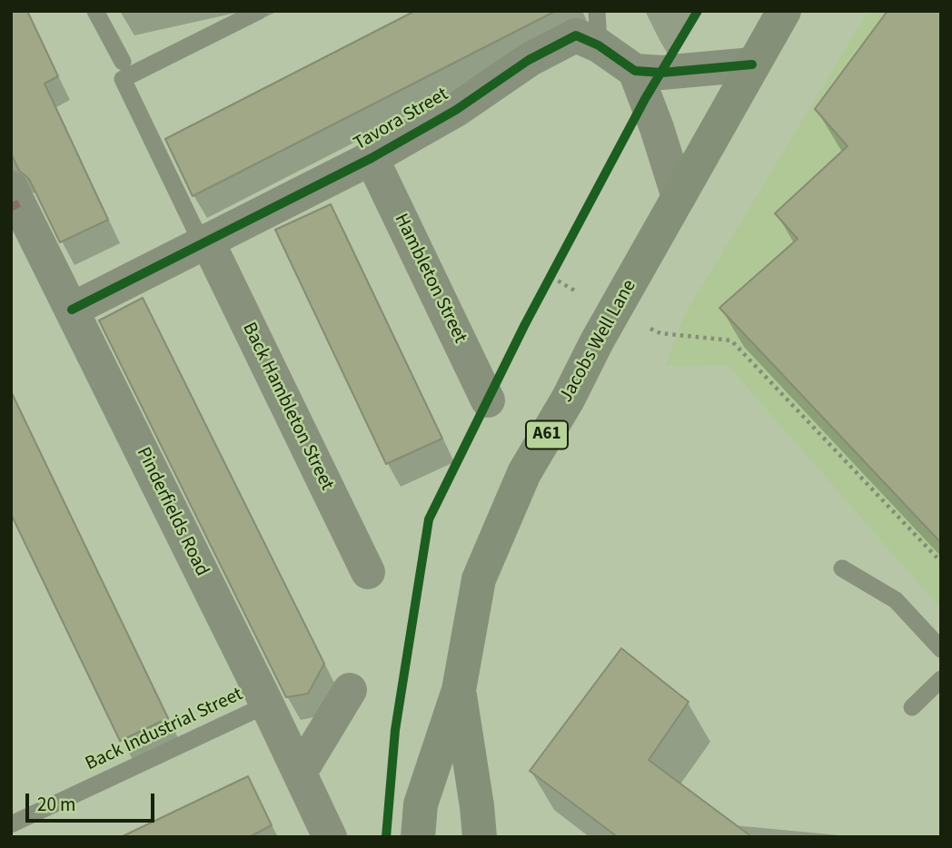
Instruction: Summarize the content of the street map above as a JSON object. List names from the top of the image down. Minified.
{"streets":{"highway":["Jacobs Well Lane","A61"],"street":["Tavora Street","Hambleton Street","Back Hambleton Street","Pinderfields Road"],"lane":["Back Industrial Street"]},"crossings":[["Tavora Street","Hambleton Street"],["Tavora Street","Back Hambleton Street"],["Tavora Street","Pinderfields Road"],["Pinderfields Road","Back Industrial Street"]],"scale_bar":"20 m"}
